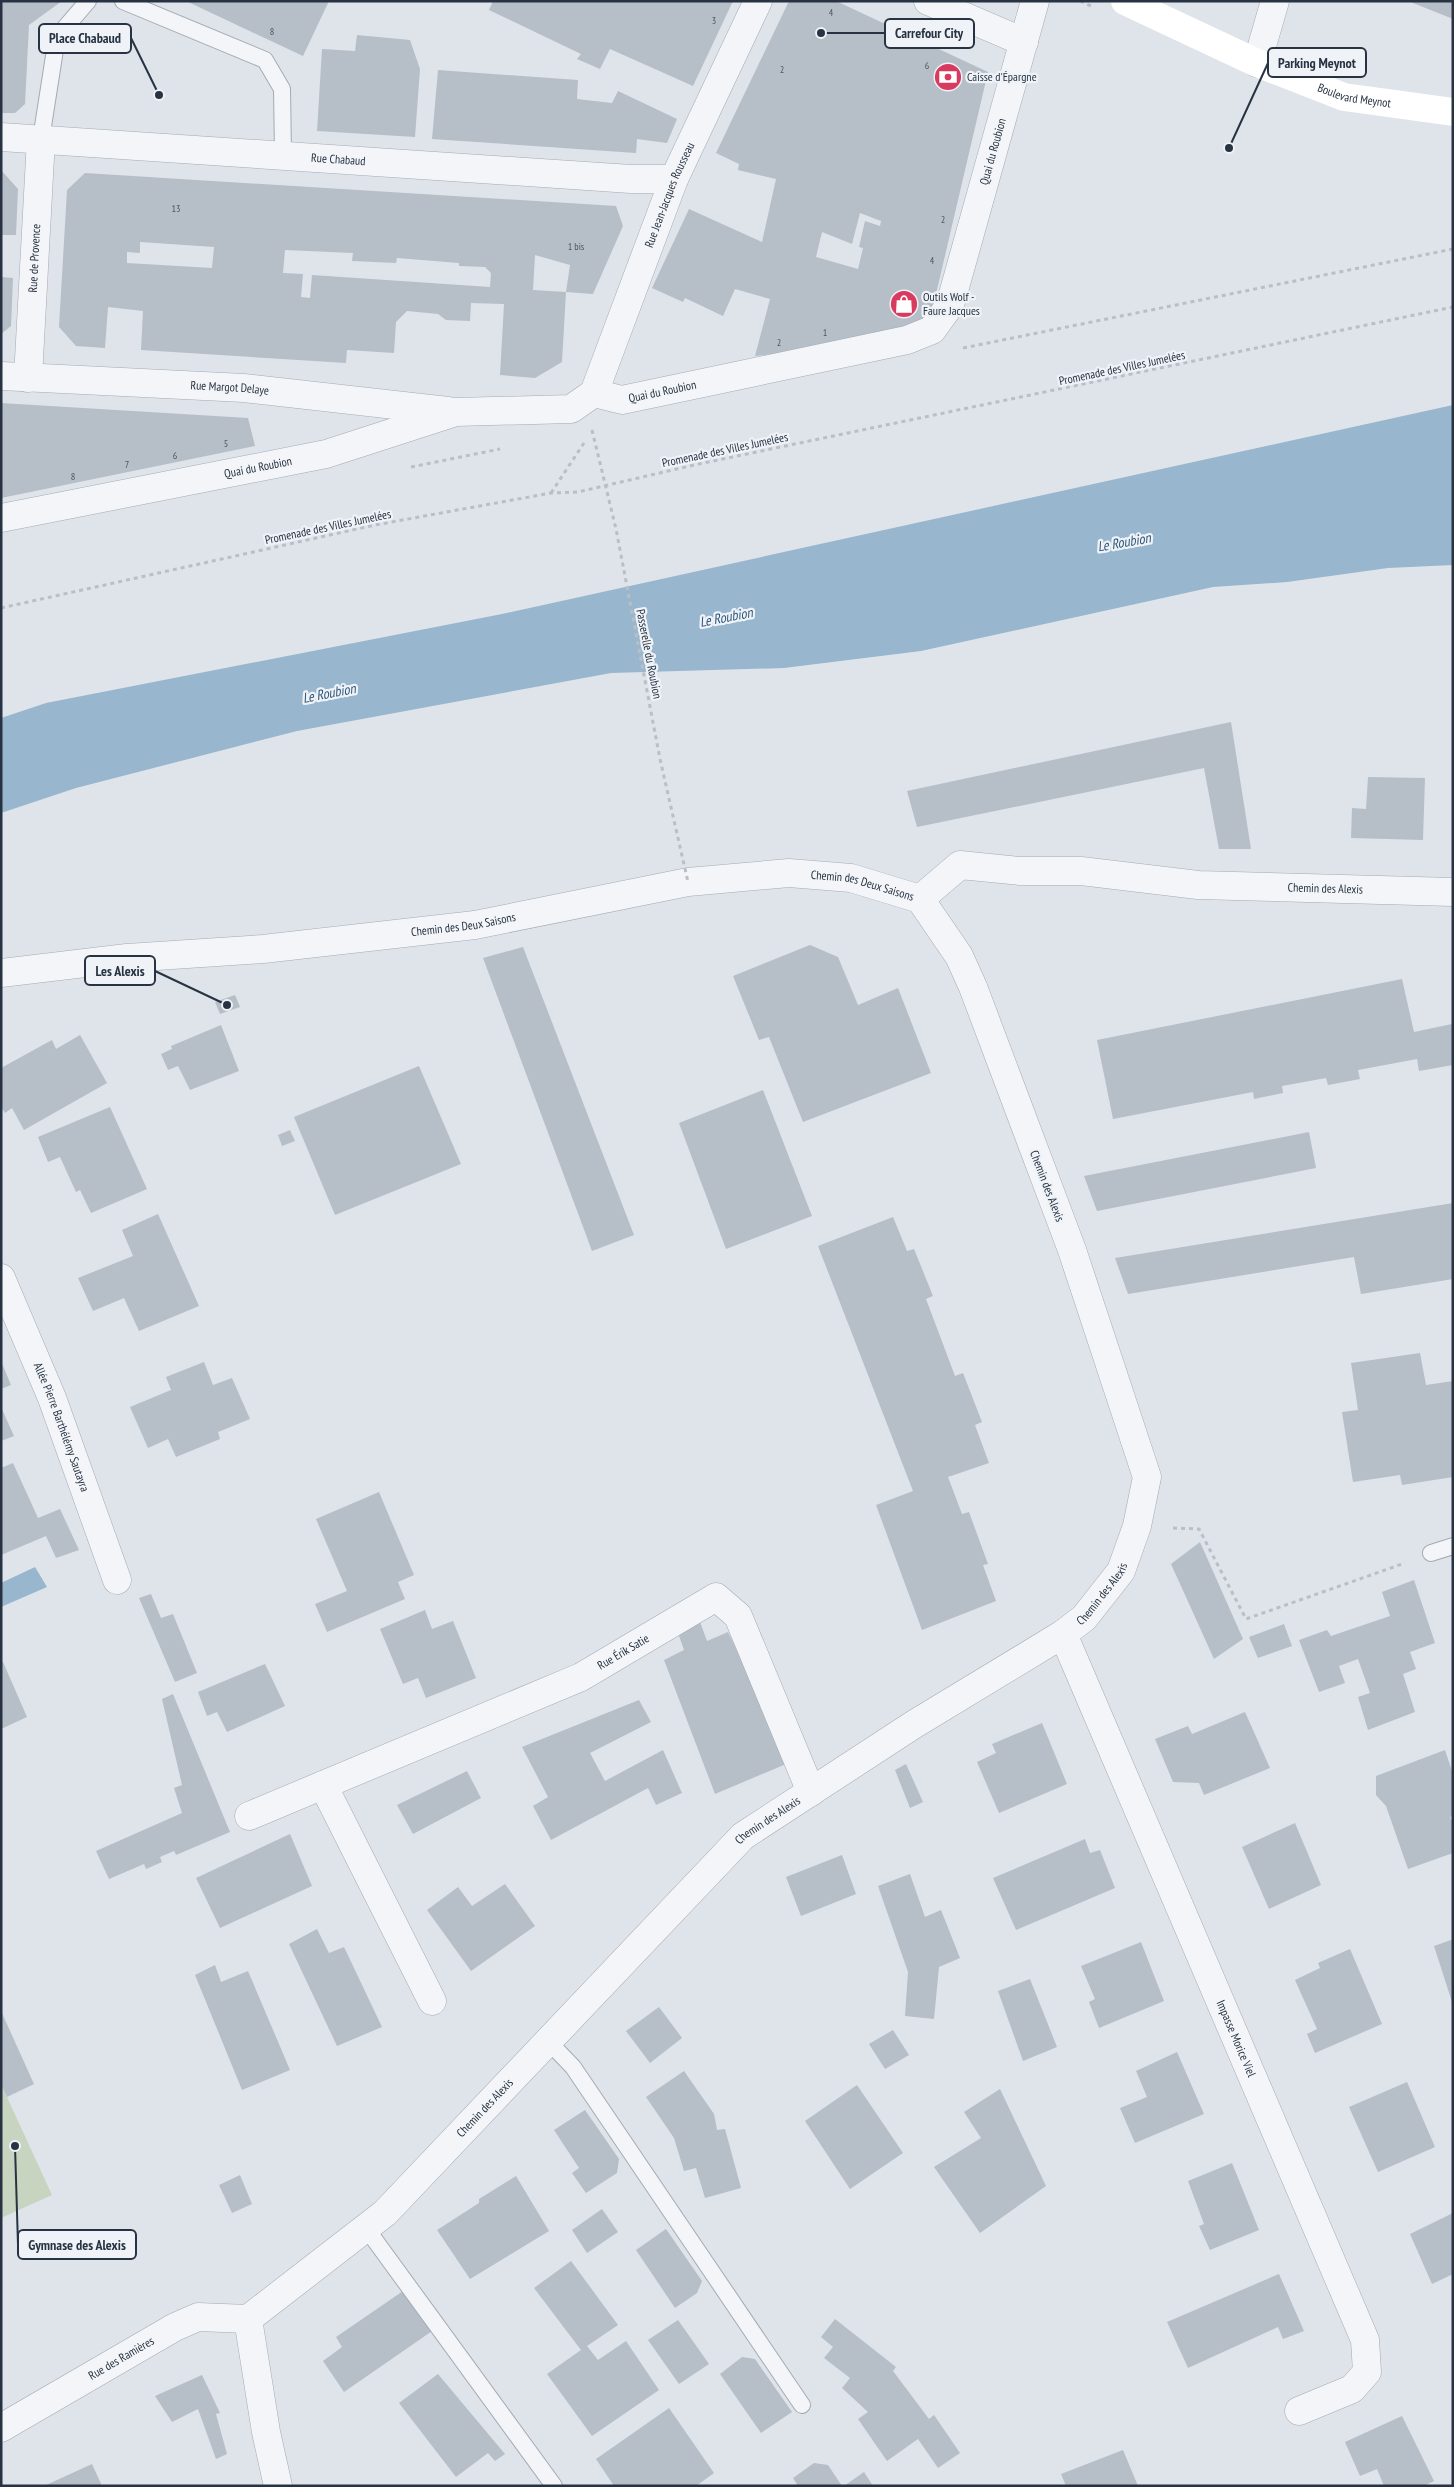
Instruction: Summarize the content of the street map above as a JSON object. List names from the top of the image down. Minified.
{"streets":{"main road":["Boulevard Meynot"],"street":["Quai du Roubion","Rue Chabaud","Rue Jean-Jacques Rousseau","Rue de Provence","Rue Margot Delaye","Chemin des Deux Saisons","Chemin des Alexis","Allée Pierre Barthélémy Sautayra","Rue Érik Satie","Impasse Morice Viel","Rue des Ramières"],"path":["Promenade des Villes Jumelées","Passerelle du Roubion"]},"crossings":[["Quai du Roubion","Rue Jean-Jacques Rousseau"],["Quai du Roubion","Rue Margot Delaye"],["Rue Chabaud","Rue Jean-Jacques Rousseau"],["Rue Chabaud","Rue de Provence"],["Rue de Provence","Rue Margot Delaye"],["Promenade des Villes Jumelées","Passerelle du Roubion"],["Passerelle du Roubion","Chemin des Deux Saisons"],["Chemin des Deux Saisons","Chemin des Alexis"],["Chemin des Alexis","Rue Érik Satie"],["Chemin des Alexis","Impasse Morice Viel"],["Chemin des Alexis","Rue des Ramières"]],"water":["Le Roubion"],"places":{"other":["Carrefour City","Place Chabaud","Parking Meynot","Les Alexis","Gymnase des Alexis"],"bank":["Caisse d'Épargne"],"shop":["Outils Wolf - Faure Jacques"]},"house_numbers":["4","3","8","6","2","13","2","1 bis","4","1","2","5","6","7","8"]}
